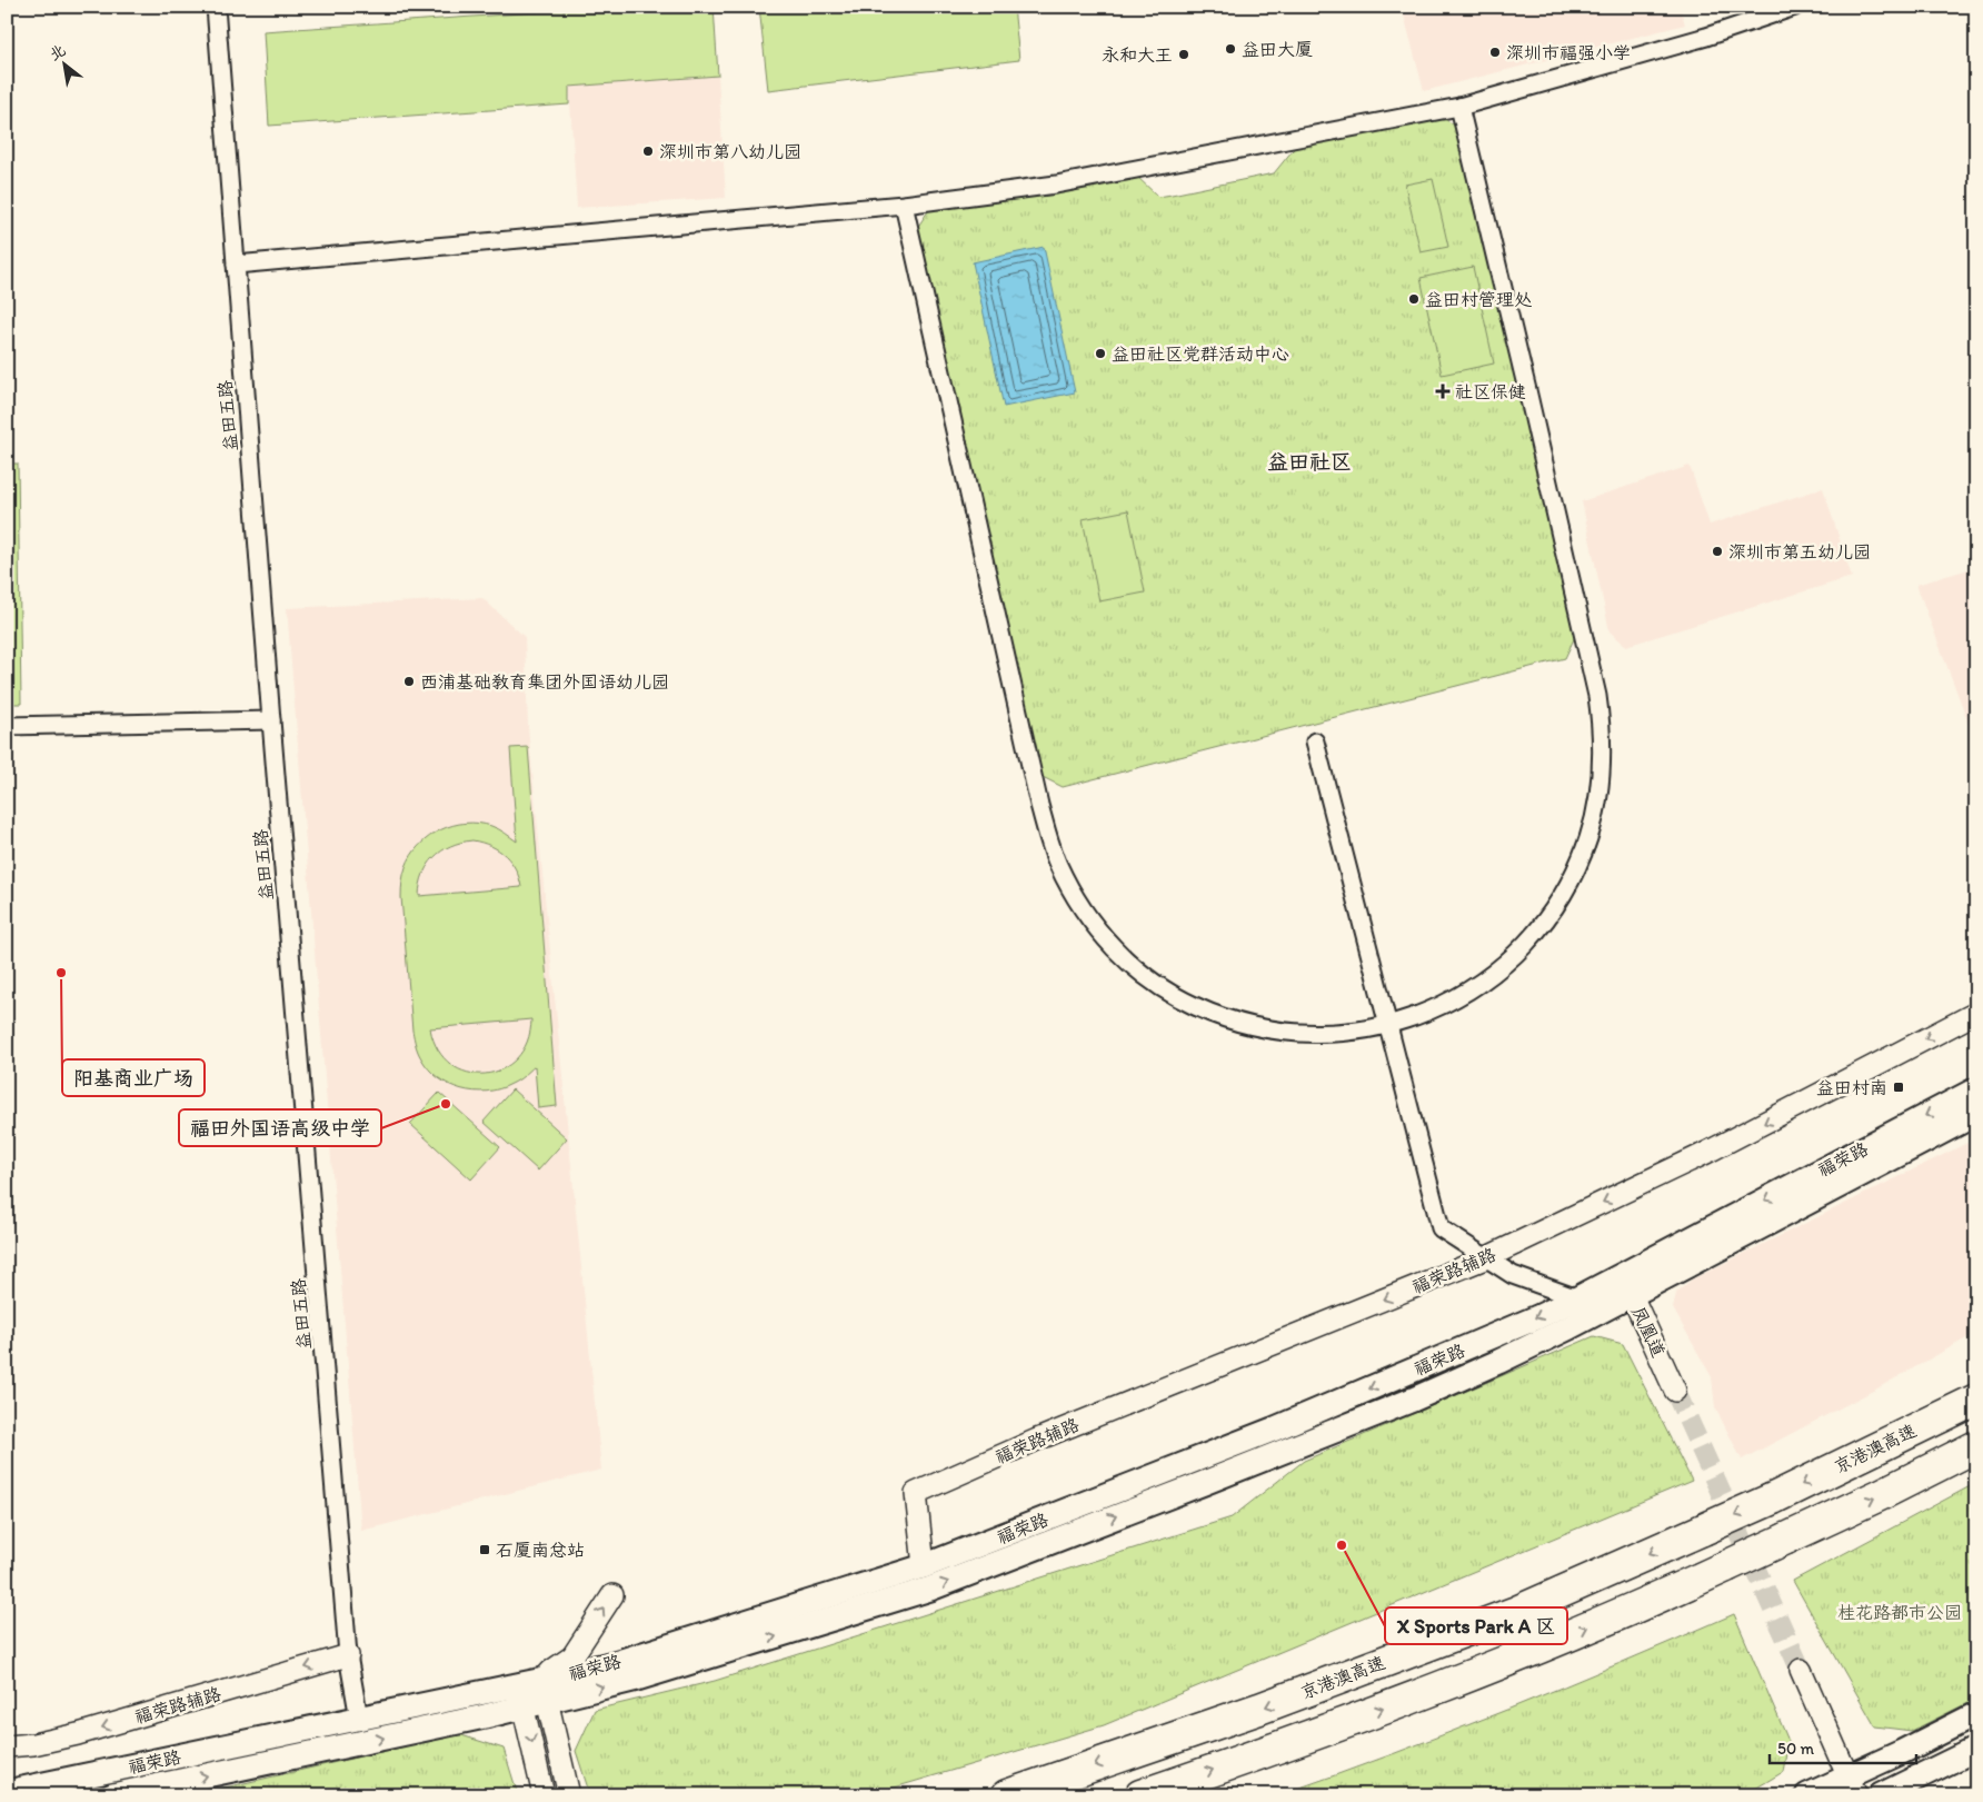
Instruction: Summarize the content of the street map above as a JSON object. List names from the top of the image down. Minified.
{"streets":{"highway":["京港澳高速"],"main road":["福荣路"],"street":["益田五路","福荣路辅路","凤凰道"]},"crossings":[["益田五路","福荣路"],["益田五路","福荣路辅路"],["福荣路","福荣路辅路"],["福荣路","凤凰道"]],"one_way":["福荣路辅路"],"districts":["益田社区"],"parks":["桂花路都市公园"],"places":{"other":["益田大厦","深圳市福强小学","永和大王","深圳市第八幼儿园","益田村管理处","益田社区党群活动中心","深圳市第五幼儿园","西浦基础教育集团外国语幼儿园","阳基商业广场","福田外国语高级中学","X Sports Park A 区"],"health":["社区保健"],"transit":["益田村南","石厦南总站"]},"scale_bar":"50 m","north":"top left"}
